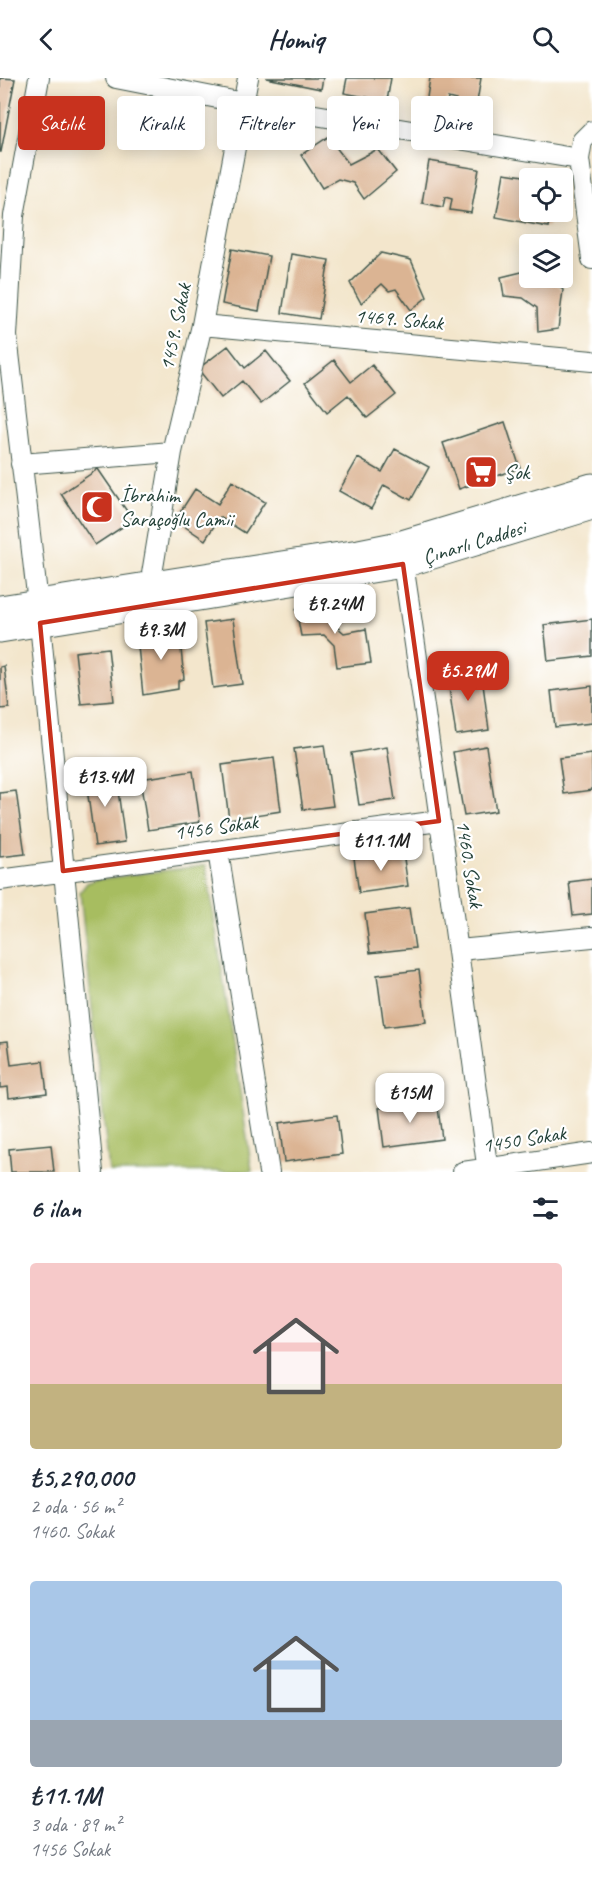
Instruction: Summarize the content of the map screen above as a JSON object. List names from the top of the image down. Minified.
{"streets":{"main road":["Çınarlı Caddesi"],"street":["1469. Sokak","1459. Sokak","1456 Sokak","1460. Sokak","1450 Sokak"]},"crossings":[["1469. Sokak","1459. Sokak"],["1459. Sokak","Çınarlı Caddesi"],["Çınarlı Caddesi","1460. Sokak"],["1456 Sokak","1460. Sokak"],["1460. Sokak","1450 Sokak"]],"places":{"supermarket":["Şok"],"mosque":["İbrahim Saraçoğlu Camii"]},"page":{"header":"Homiq","chip":["Satılık","Kiralık","Filtreler","Yeni","Daire"],"price":["₺9.24M","₺9.3M","₺5.29M","₺13.4M","₺11.1M","₺15M"],"heading":"6 ilan","list":[{"name":"₺5,290,000","note":"2 oda · 56 m² · 1460. Sokak"},{"name":"₺11.1M","note":"3 oda · 89 m² · 1456 Sokak"}]}}
